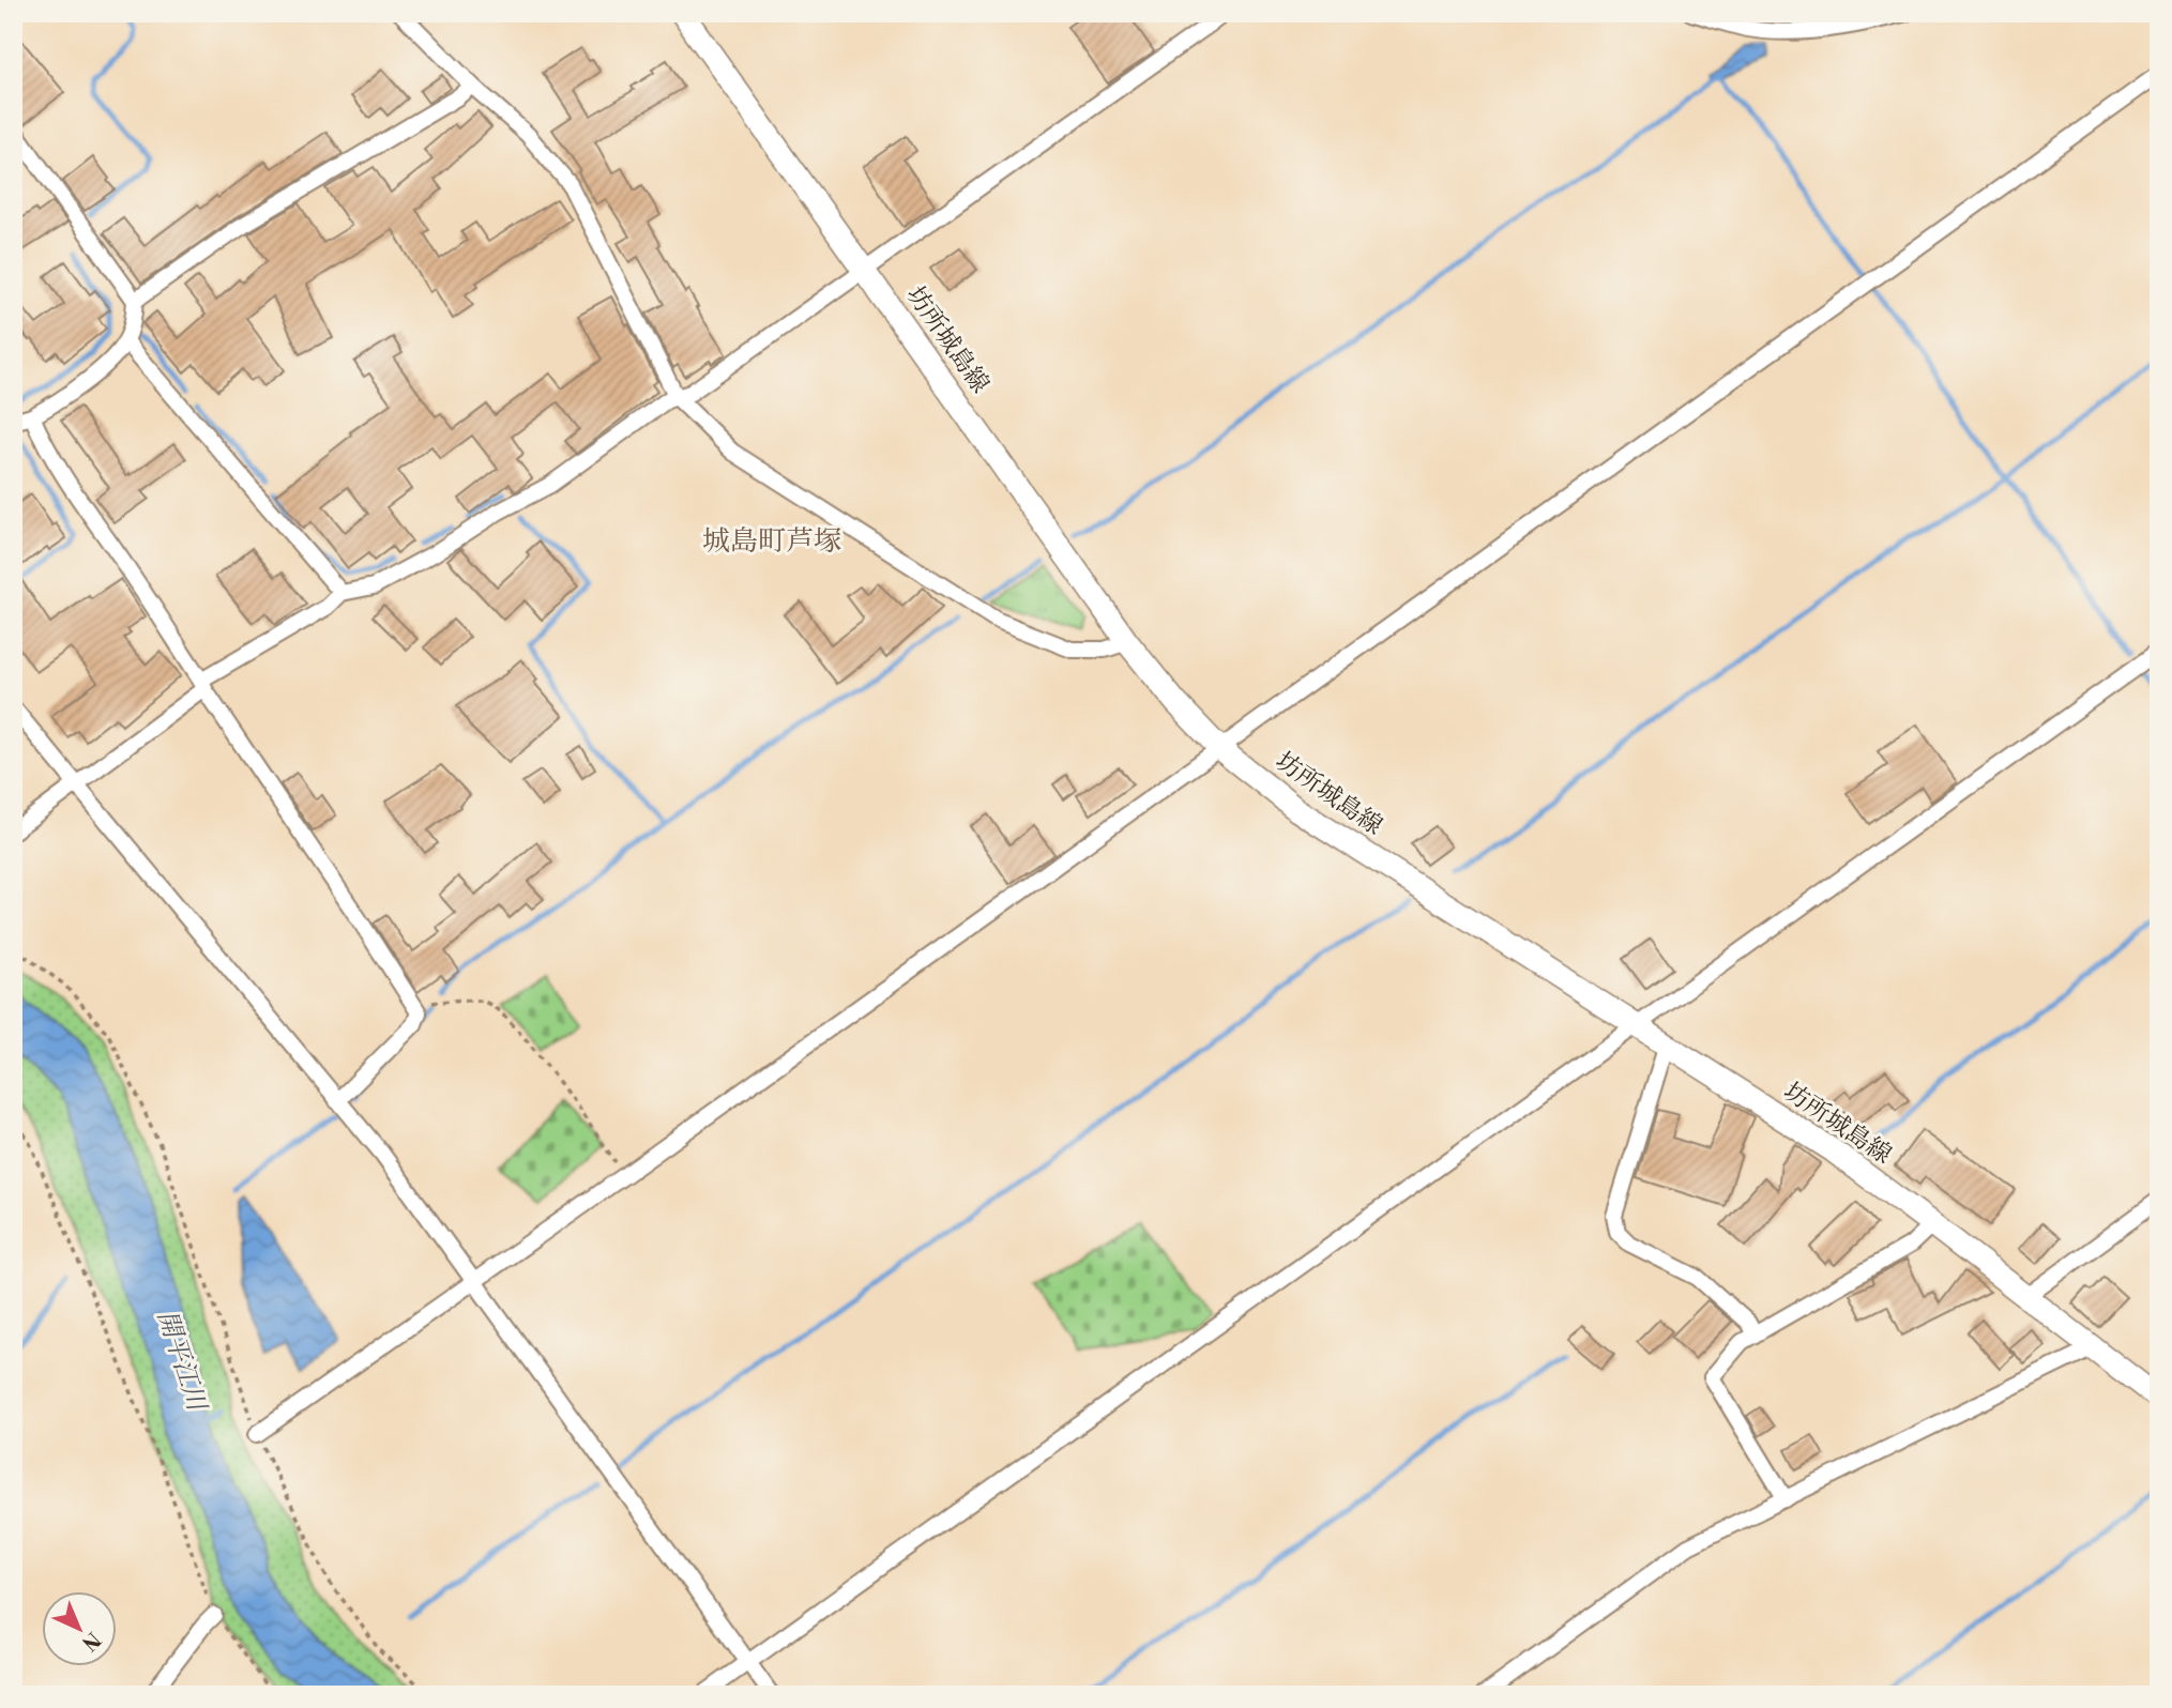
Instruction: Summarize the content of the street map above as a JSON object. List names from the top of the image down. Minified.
{"streets":{"main road":["坊所城島線"]},"districts":["城島町芦塚"],"water":["開平江川"],"north":"bottom right"}
